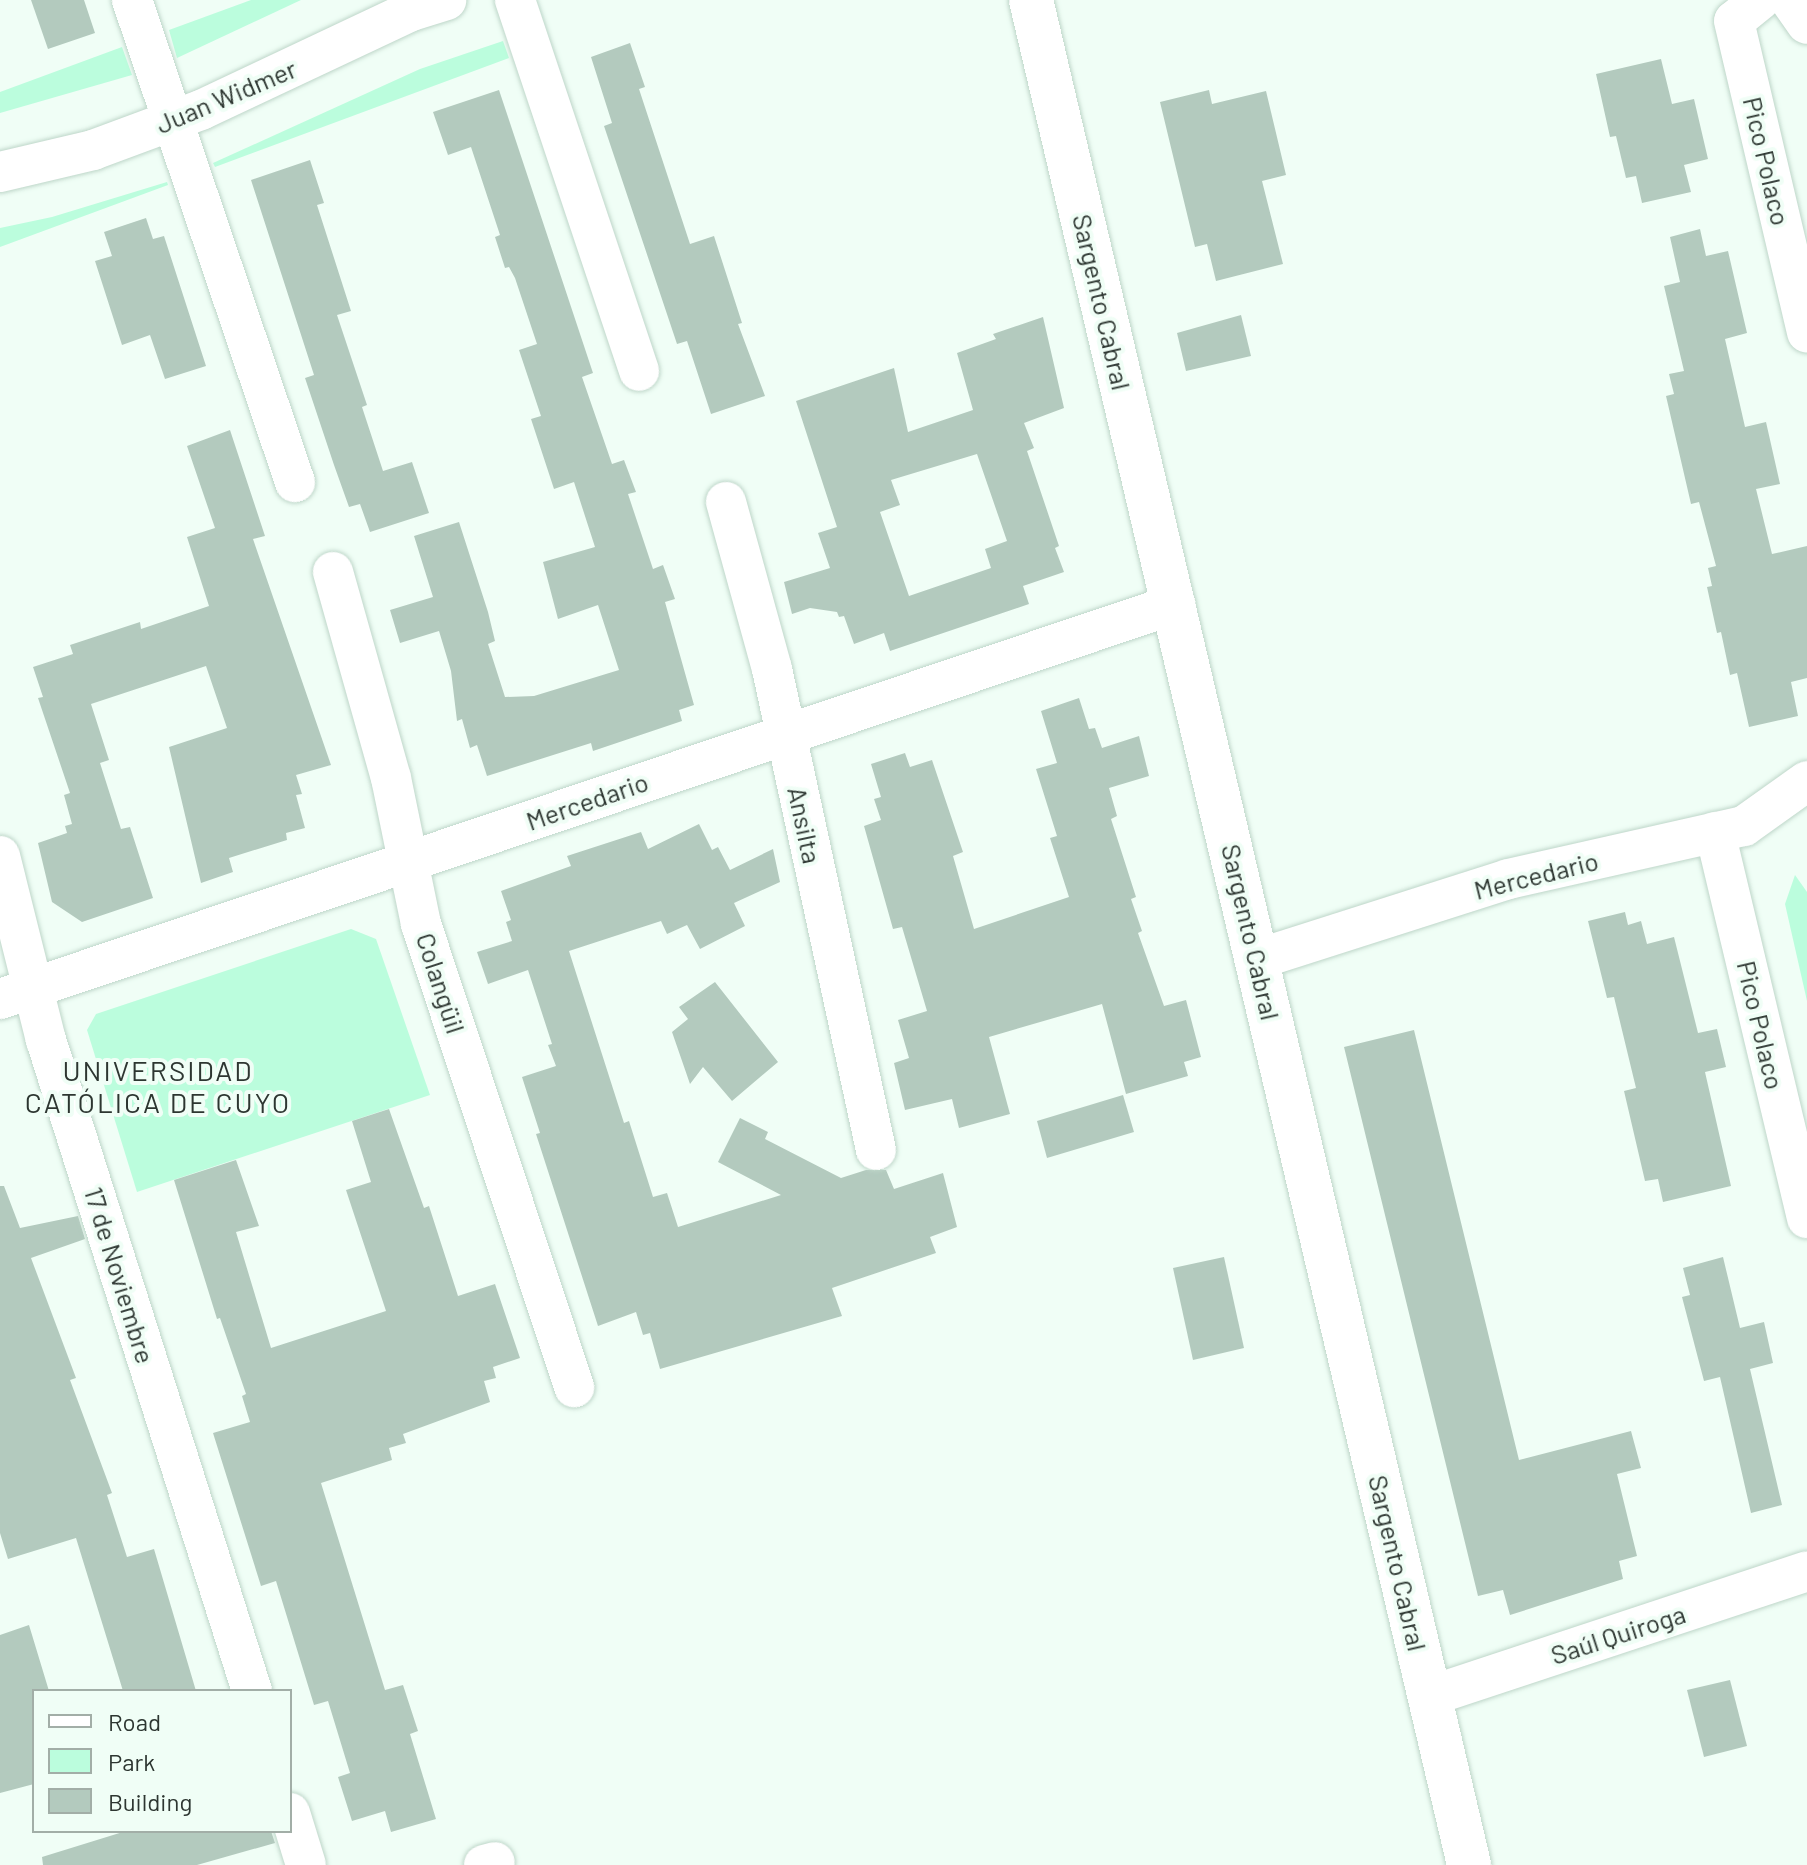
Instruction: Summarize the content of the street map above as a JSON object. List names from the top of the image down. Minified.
{"streets":{"main road":["Sargento Cabral"],"street":["Juan Widmer","Pico Polaco","Mercedario","Ansilta","Colangüil","17 de Noviembre","Saúl Quiroga"]},"crossings":[["Pico Polaco","Mercedario"],["Sargento Cabral","Mercedario"],["Sargento Cabral","Saúl Quiroga"],["Mercedario","Ansilta"],["Mercedario","Colangüil"],["Mercedario","17 de Noviembre"]],"districts":["UNIVERSIDAD CATÓLICA DE CUYO"],"legend":["Road","Park","Building"]}
